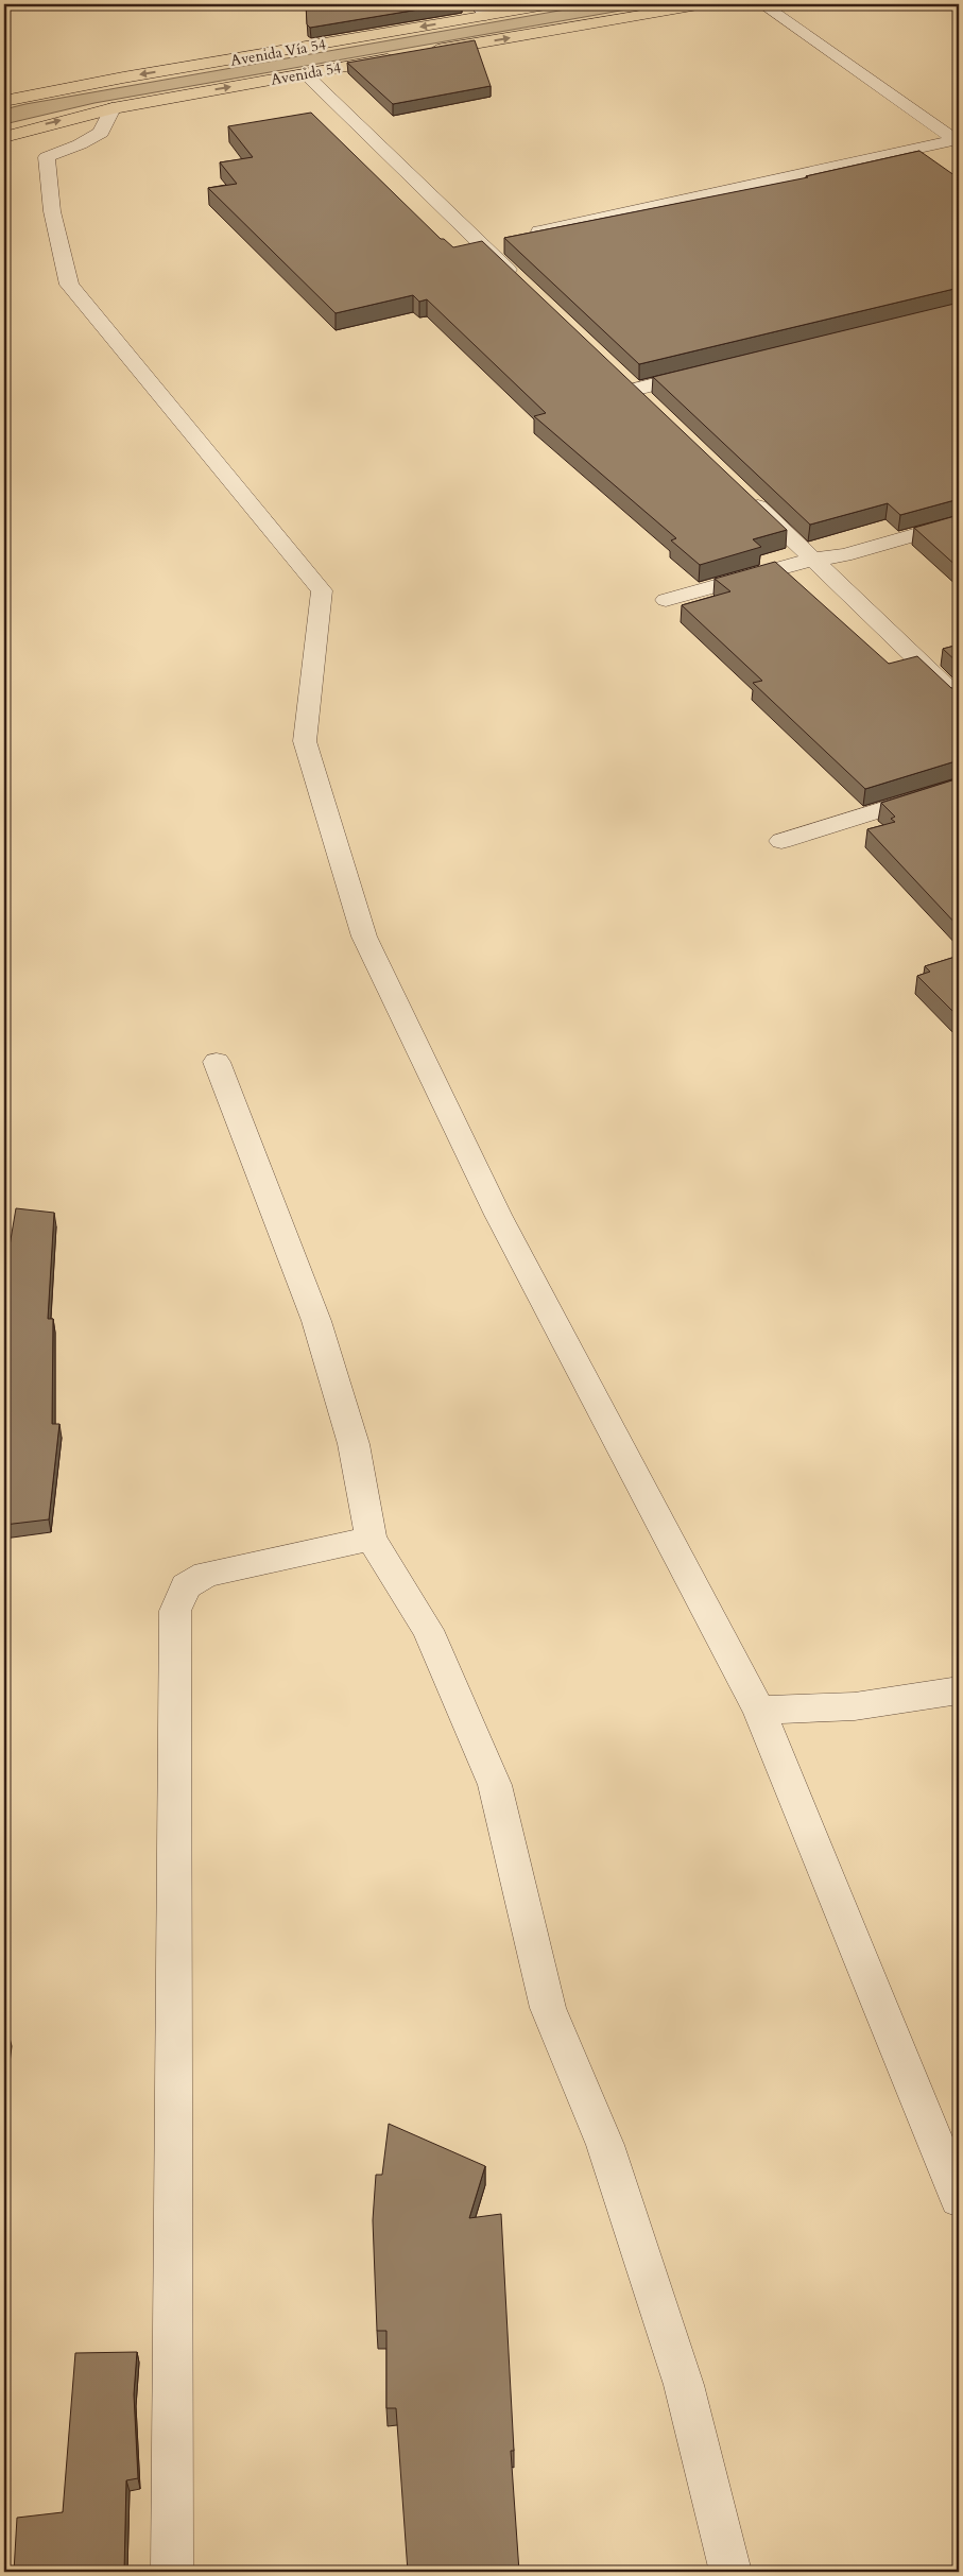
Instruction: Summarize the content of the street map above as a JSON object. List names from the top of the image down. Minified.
{"streets":{"main road":["Avenida Vía 54","Avenida 54"]},"one_way":["Avenida Vía 54","Avenida 54"]}
